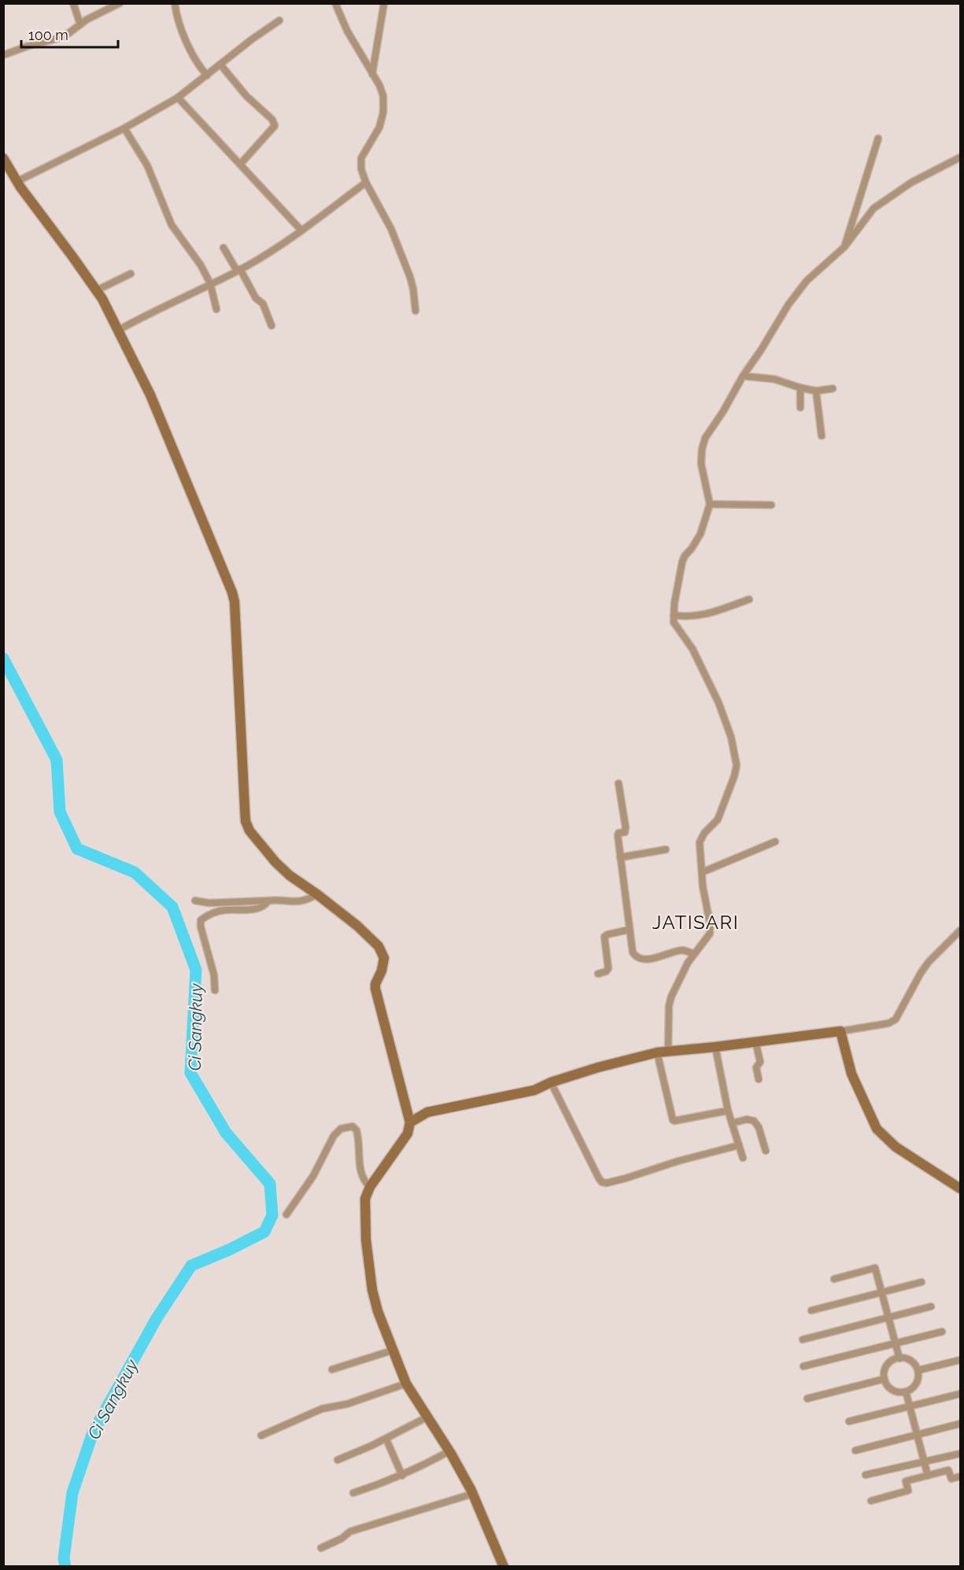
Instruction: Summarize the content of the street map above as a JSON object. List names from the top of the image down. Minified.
{"districts":["JATISARI"],"water":["Ci Sangkuy"],"scale_bar":"100 m"}
